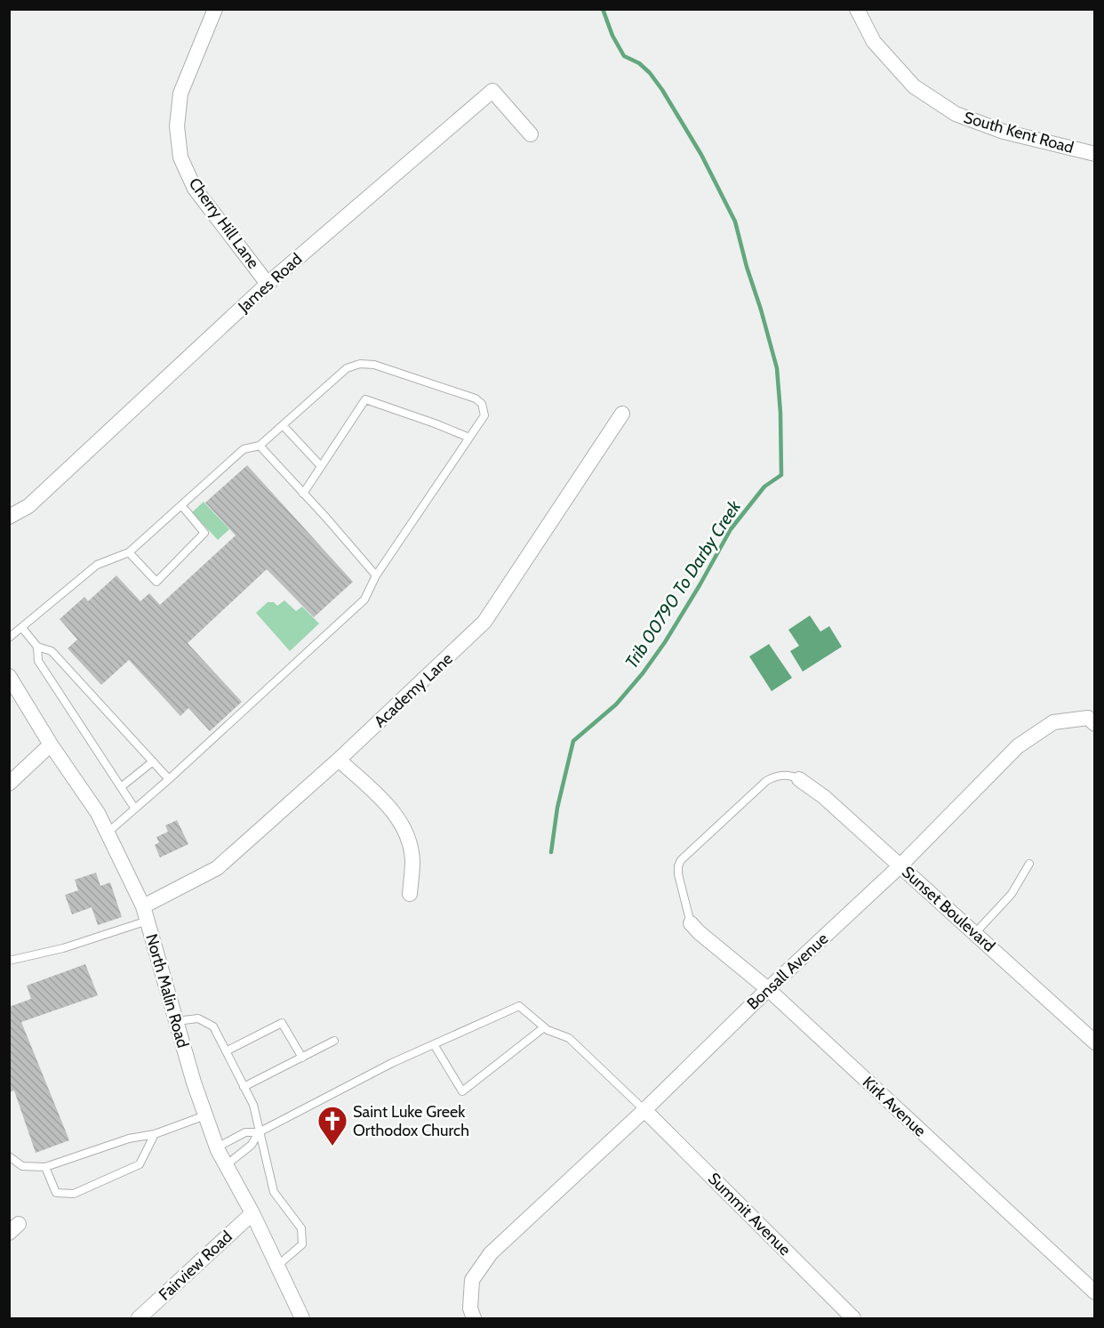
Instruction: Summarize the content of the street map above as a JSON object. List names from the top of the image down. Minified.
{"streets":{"street":["South Kent Road","Cherry Hill Lane","James Road","Academy Lane","Sunset Boulevard","Bonsall Avenue","North Malin Road","Kirk Avenue","Summit Avenue","Fairview Road"]},"crossings":[["Cherry Hill Lane","James Road"],["Academy Lane","North Malin Road"],["Sunset Boulevard","Bonsall Avenue"],["Bonsall Avenue","Kirk Avenue"],["Bonsall Avenue","Summit Avenue"],["North Malin Road","Fairview Road"]],"water":["Trib 00790 To Darby Creek"],"places":{"church":["Saint Luke Greek Orthodox Church"]}}
